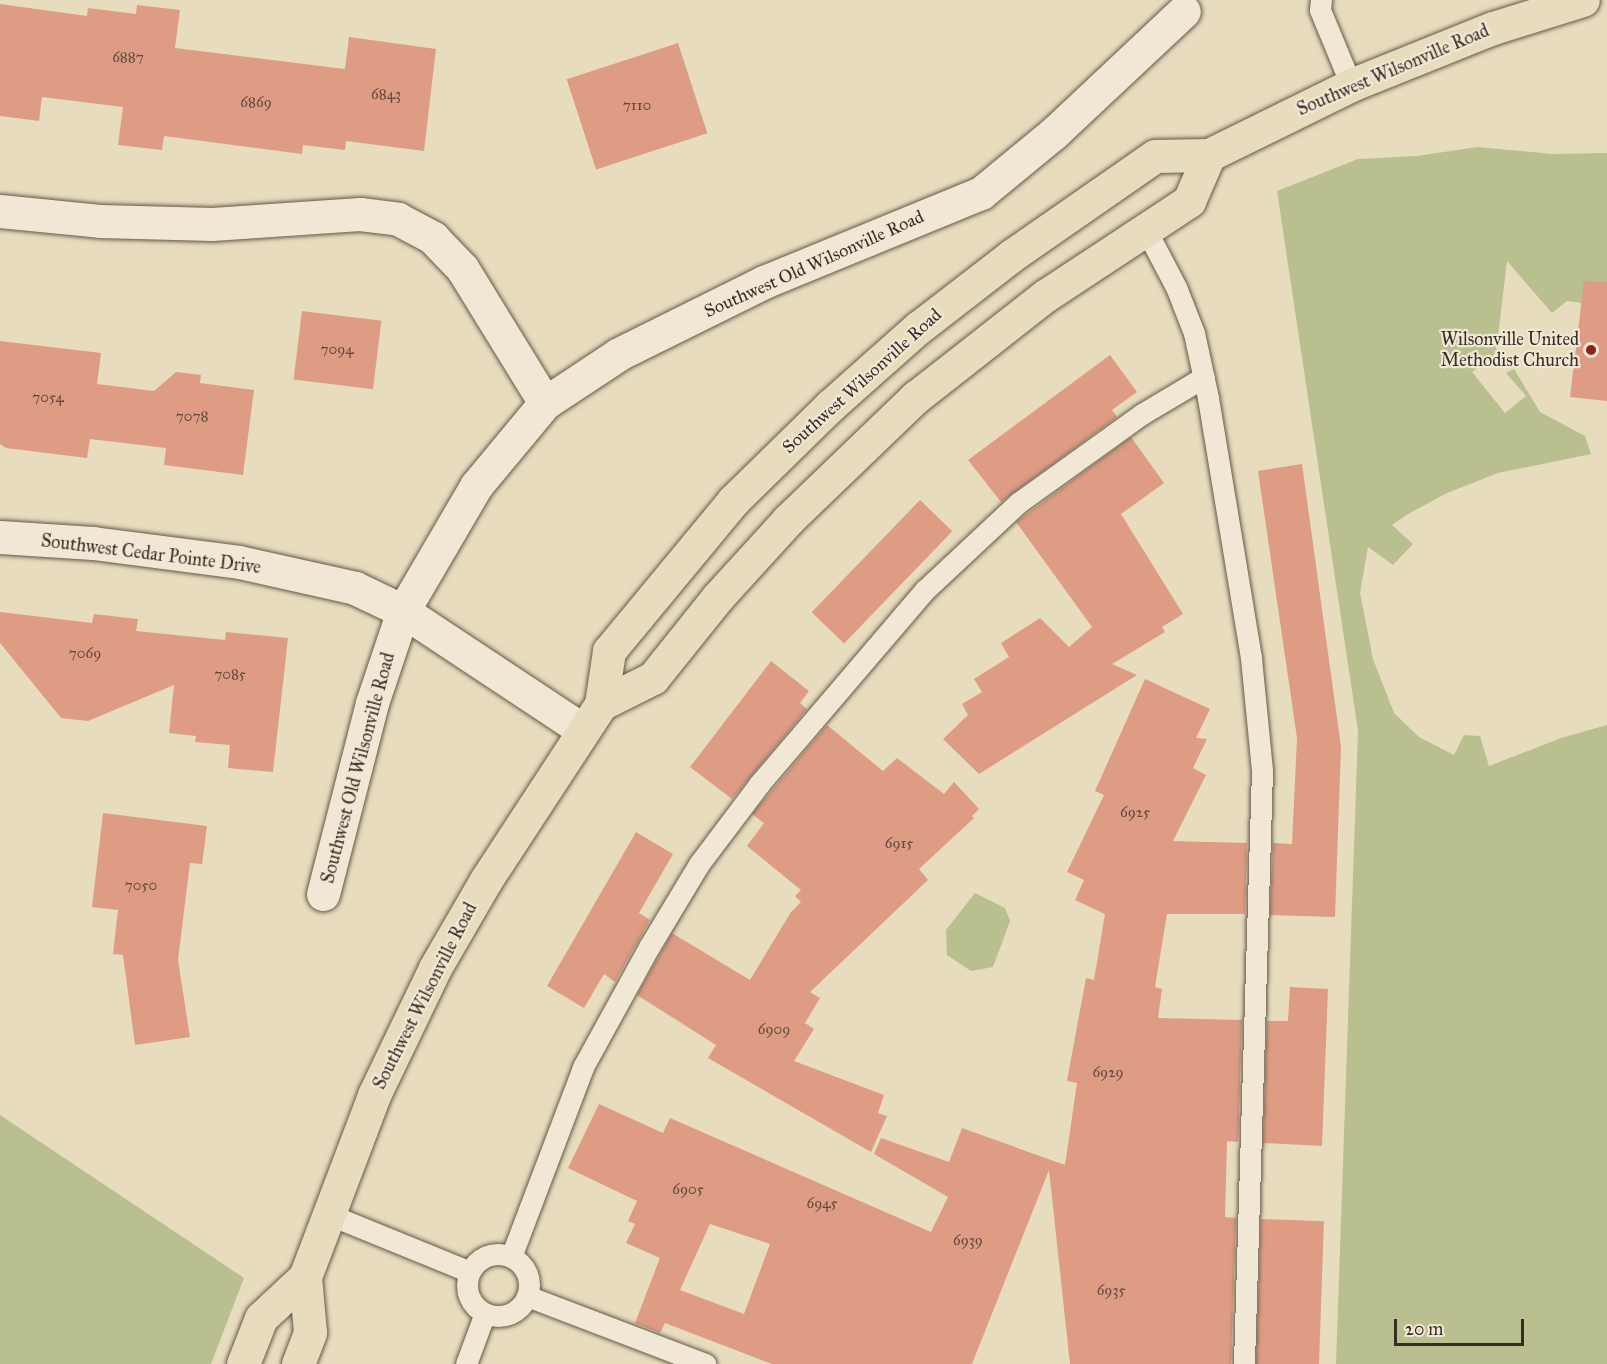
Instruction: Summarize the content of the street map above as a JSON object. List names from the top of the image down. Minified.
{"streets":{"main road":["Southwest Wilsonville Road"],"street":["Southwest Old Wilsonville Road","Southwest Cedar Pointe Drive"]},"crossings":[["Southwest Wilsonville Road","Southwest Cedar Pointe Drive"],["Southwest Old Wilsonville Road","Southwest Cedar Pointe Drive"]],"places":["Wilsonville United Methodist Church"],"house_numbers":["6887","6843","6869","7110","7094","7054","7078","7069","7085","6925","6915","7050","6909","6929","6905","6945","6939","6935"],"scale_bar":"20 m"}
